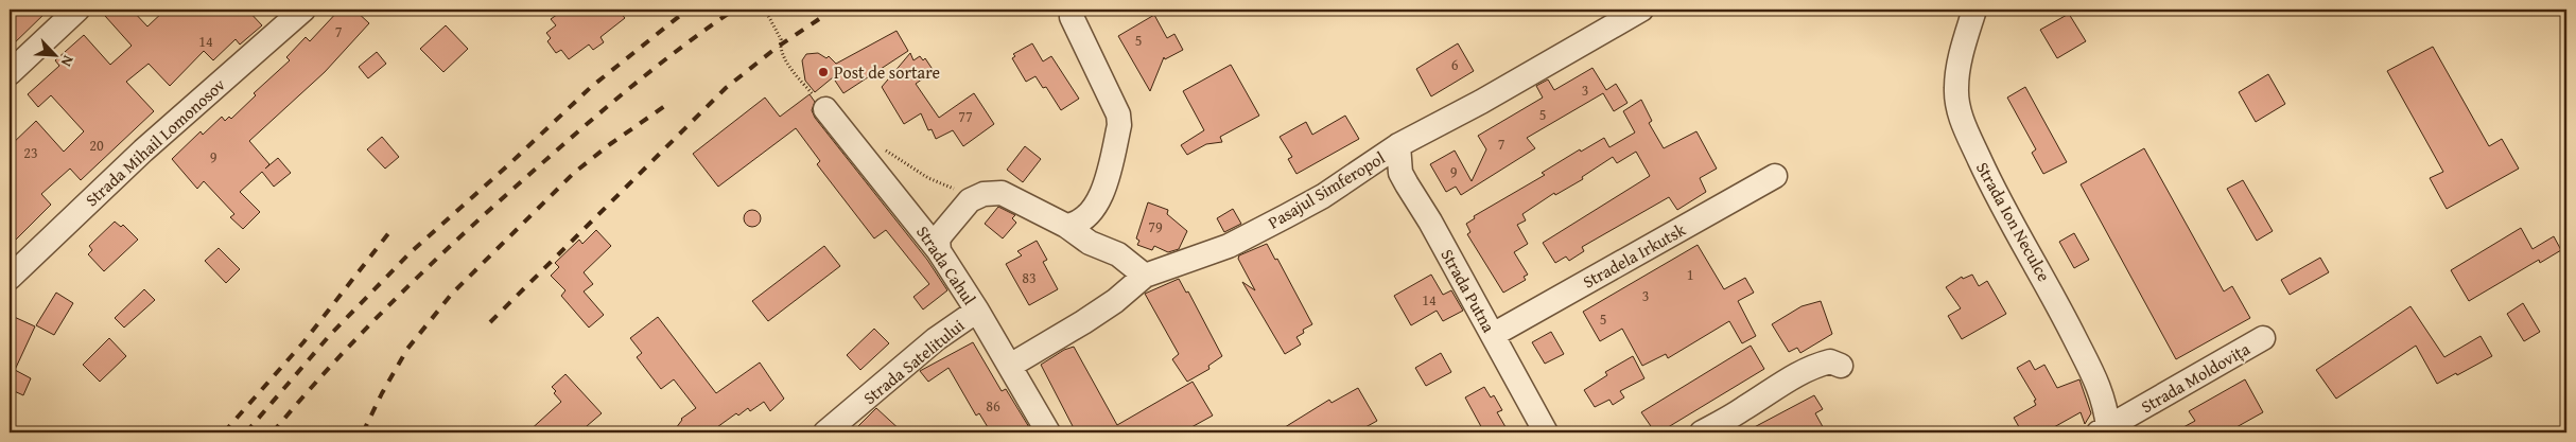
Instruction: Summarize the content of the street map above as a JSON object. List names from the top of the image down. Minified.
{"streets":{"street":["Strada Mihail Lomonosov","Pasajul Simferopol","Strada Ion Neculce","Stradela Irkutsk","Strada Cahul","Strada Putna","Strada Satelitului","Strada Moldovița"]},"crossings":[["Pasajul Simferopol","Strada Cahul"],["Pasajul Simferopol","Strada Putna"],["Strada Ion Neculce","Strada Moldovița"],["Stradela Irkutsk","Strada Putna"],["Strada Cahul","Strada Satelitului"]],"places":["Post de sortare"],"house_numbers":["7","5","14","6","3","5","77","7","20","23","9","9","79","1","83","3","14","5","86"],"north":"bottom right"}
